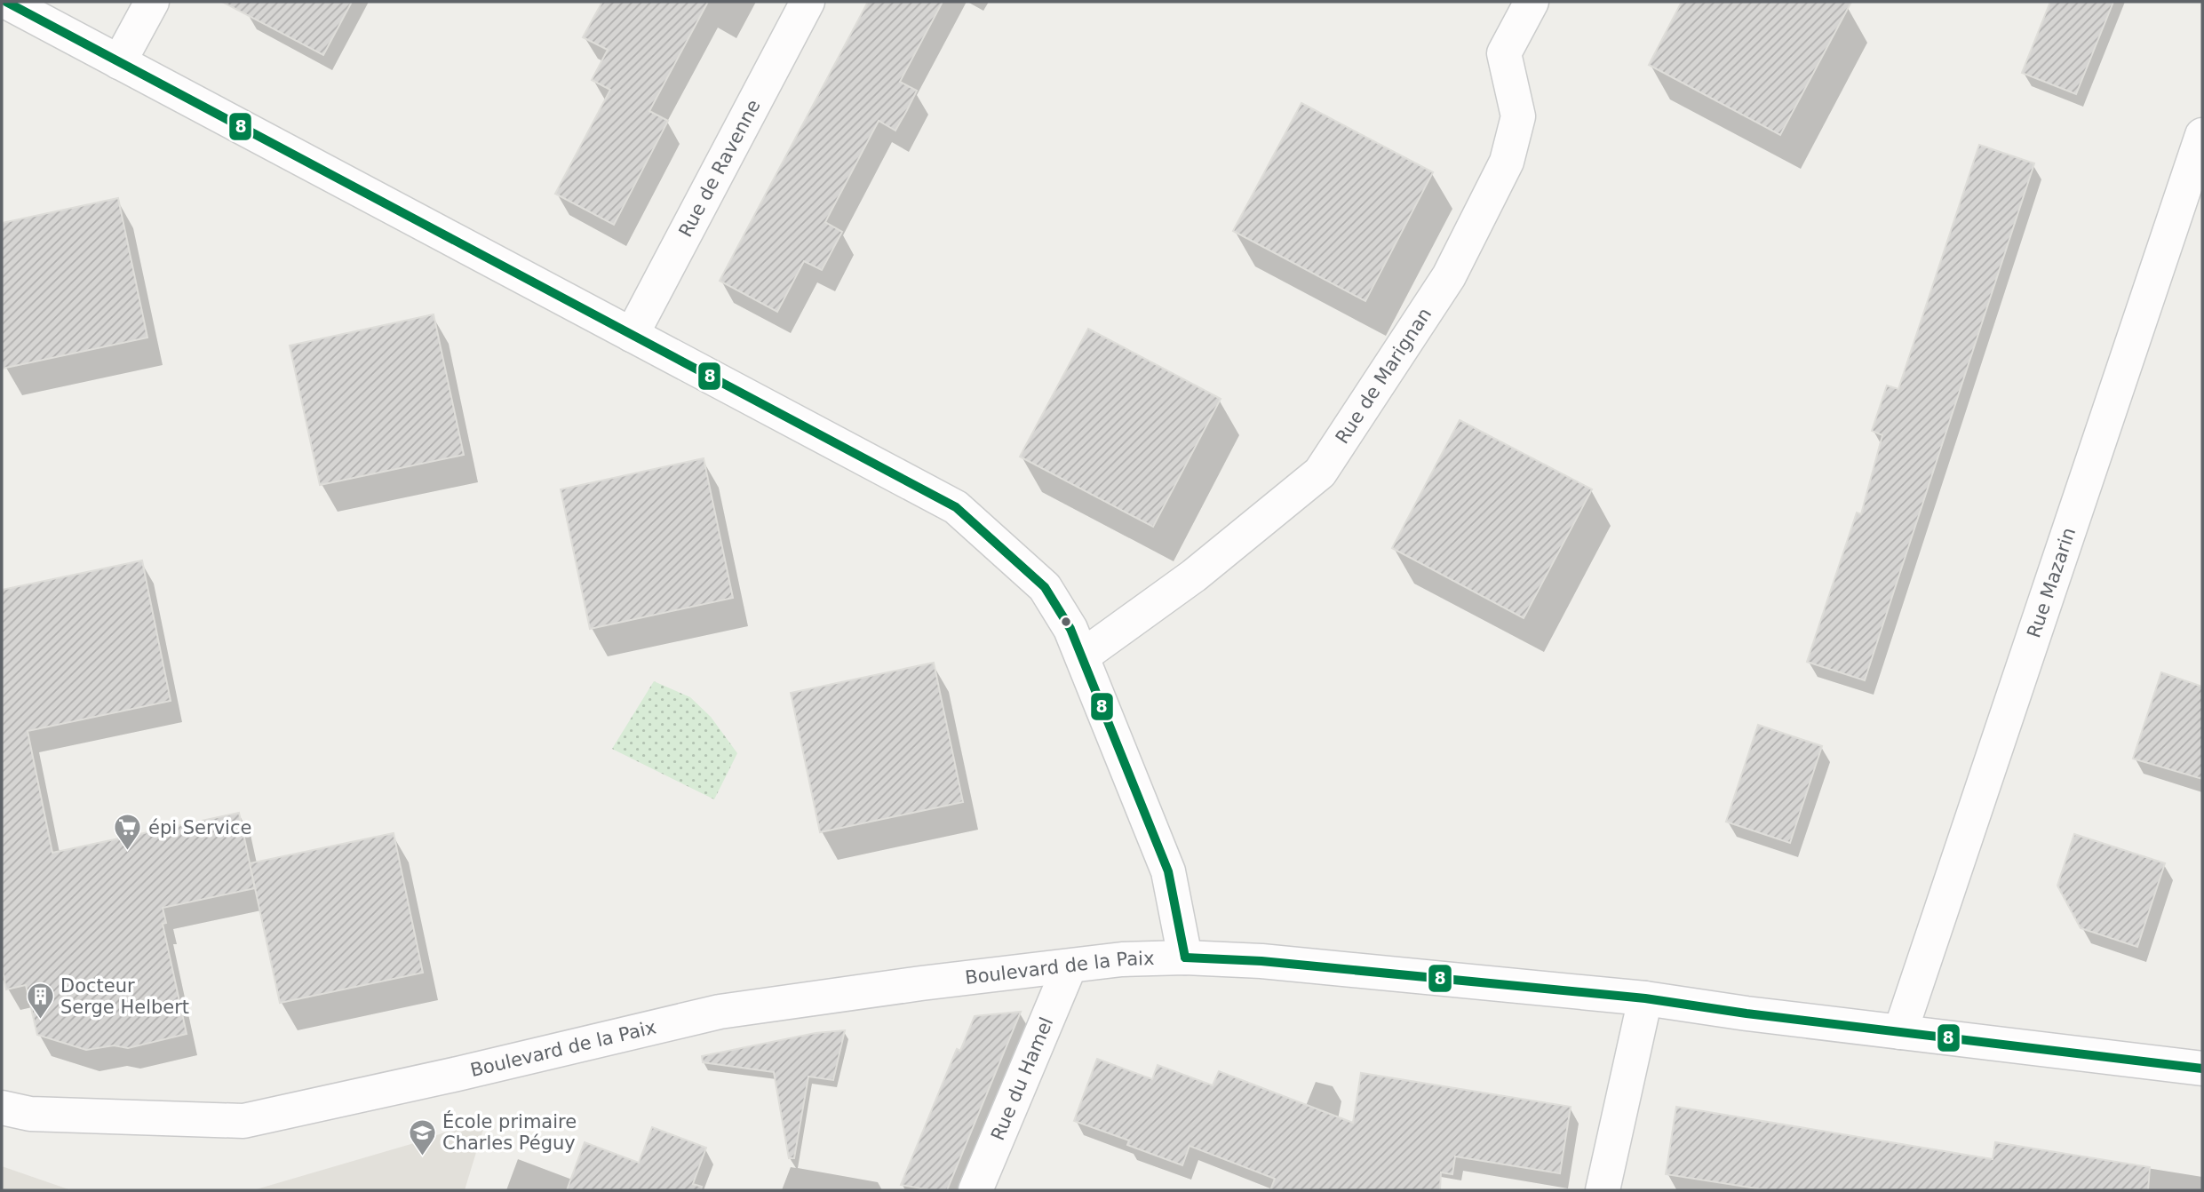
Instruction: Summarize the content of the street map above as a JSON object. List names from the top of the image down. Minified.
{"streets":{"street":["Rue de Ravenne","Rue de Marignan","Rue Mazarin","Boulevard de la Paix","Rue du Hamel"]},"crossings":[["Rue Mazarin","Boulevard de la Paix"],["Boulevard de la Paix","Rue du Hamel"]],"places":{"supermarket":["épi Service"],"building":["Docteur Serge Helbert"],"school or university":["École primaire Charles Péguy"]},"lines":["transit line 8"]}
